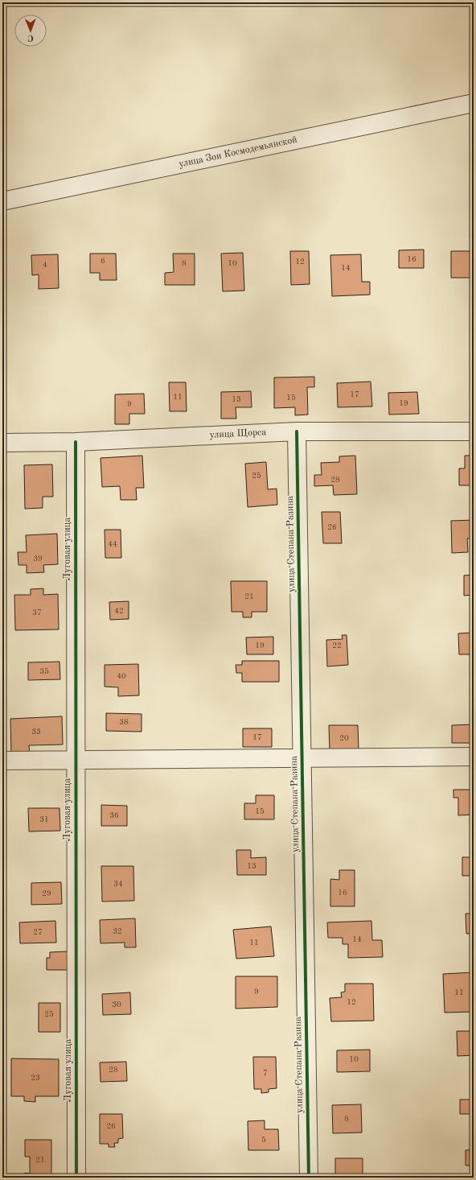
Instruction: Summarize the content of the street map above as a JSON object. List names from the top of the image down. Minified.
{"streets":{"street":["улица Зои Космодемьянской","улица Щорса","улица Степана Разина","Луговая улица"]},"crossings":[["улица Щорса","улица Степана Разина"],["улица Щорса","Луговая улица"]],"house_numbers":["16","6","12","8","10","4","14","17","11","15","13","19","9","25","28","26","44","39","21","42","37","19","22","35","40","38","33","17","20","15","36","31","13","34","16","29","32","27","14","11","9","11","12","30","25","10","28","7","23","8","26","5","21"],"north":"bottom"}
